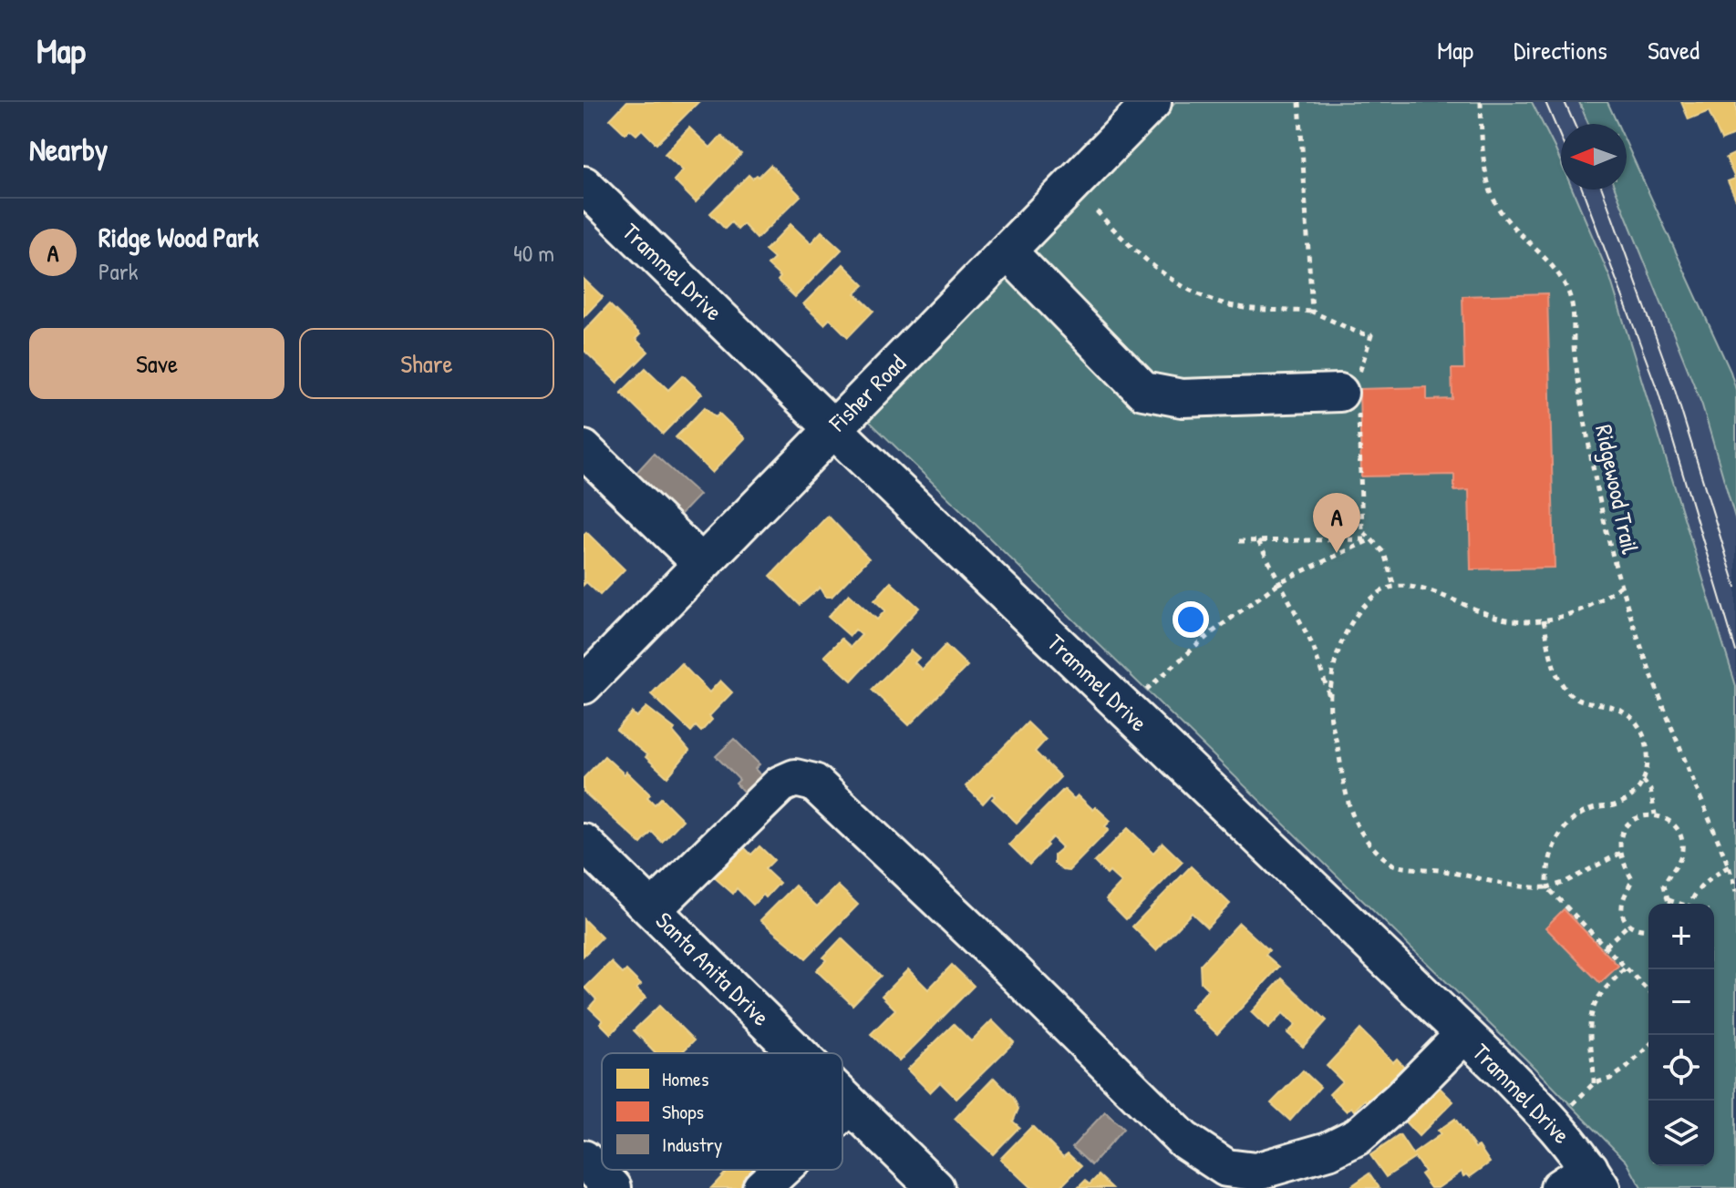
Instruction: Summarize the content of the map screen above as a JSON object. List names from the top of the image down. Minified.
{"streets":{"street":["Trammel Drive","Fisher Road","Santa Anita Drive"],"path":["Ridgewood Trail"]},"crossings":[["Trammel Drive","Fisher Road"]],"legend":["Homes","Shops","Industry"],"north":"left","page":{"header":"Map","nav":["Map","Directions","Saved"],"heading":"Nearby","list":[{"mark":"A","name":"Ridge Wood Park","note":"Park","value":"40 m"}],"buttons":["Save","Share"],"pins":"A","map_buttons":["+","−"]}}
